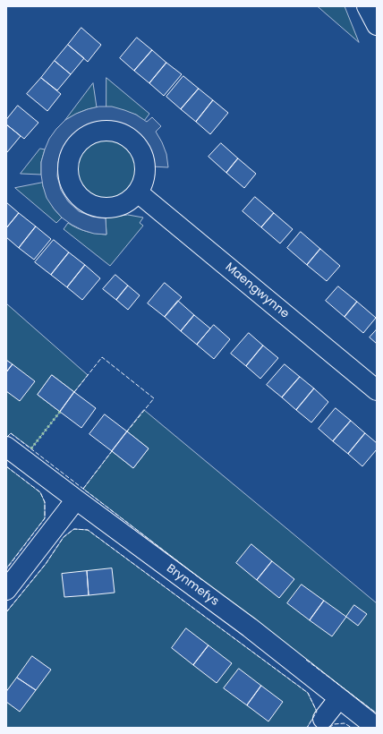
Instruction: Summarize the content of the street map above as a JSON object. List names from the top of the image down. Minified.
{"streets":{"street":["Maengwynne","Brynmefys"]}}
